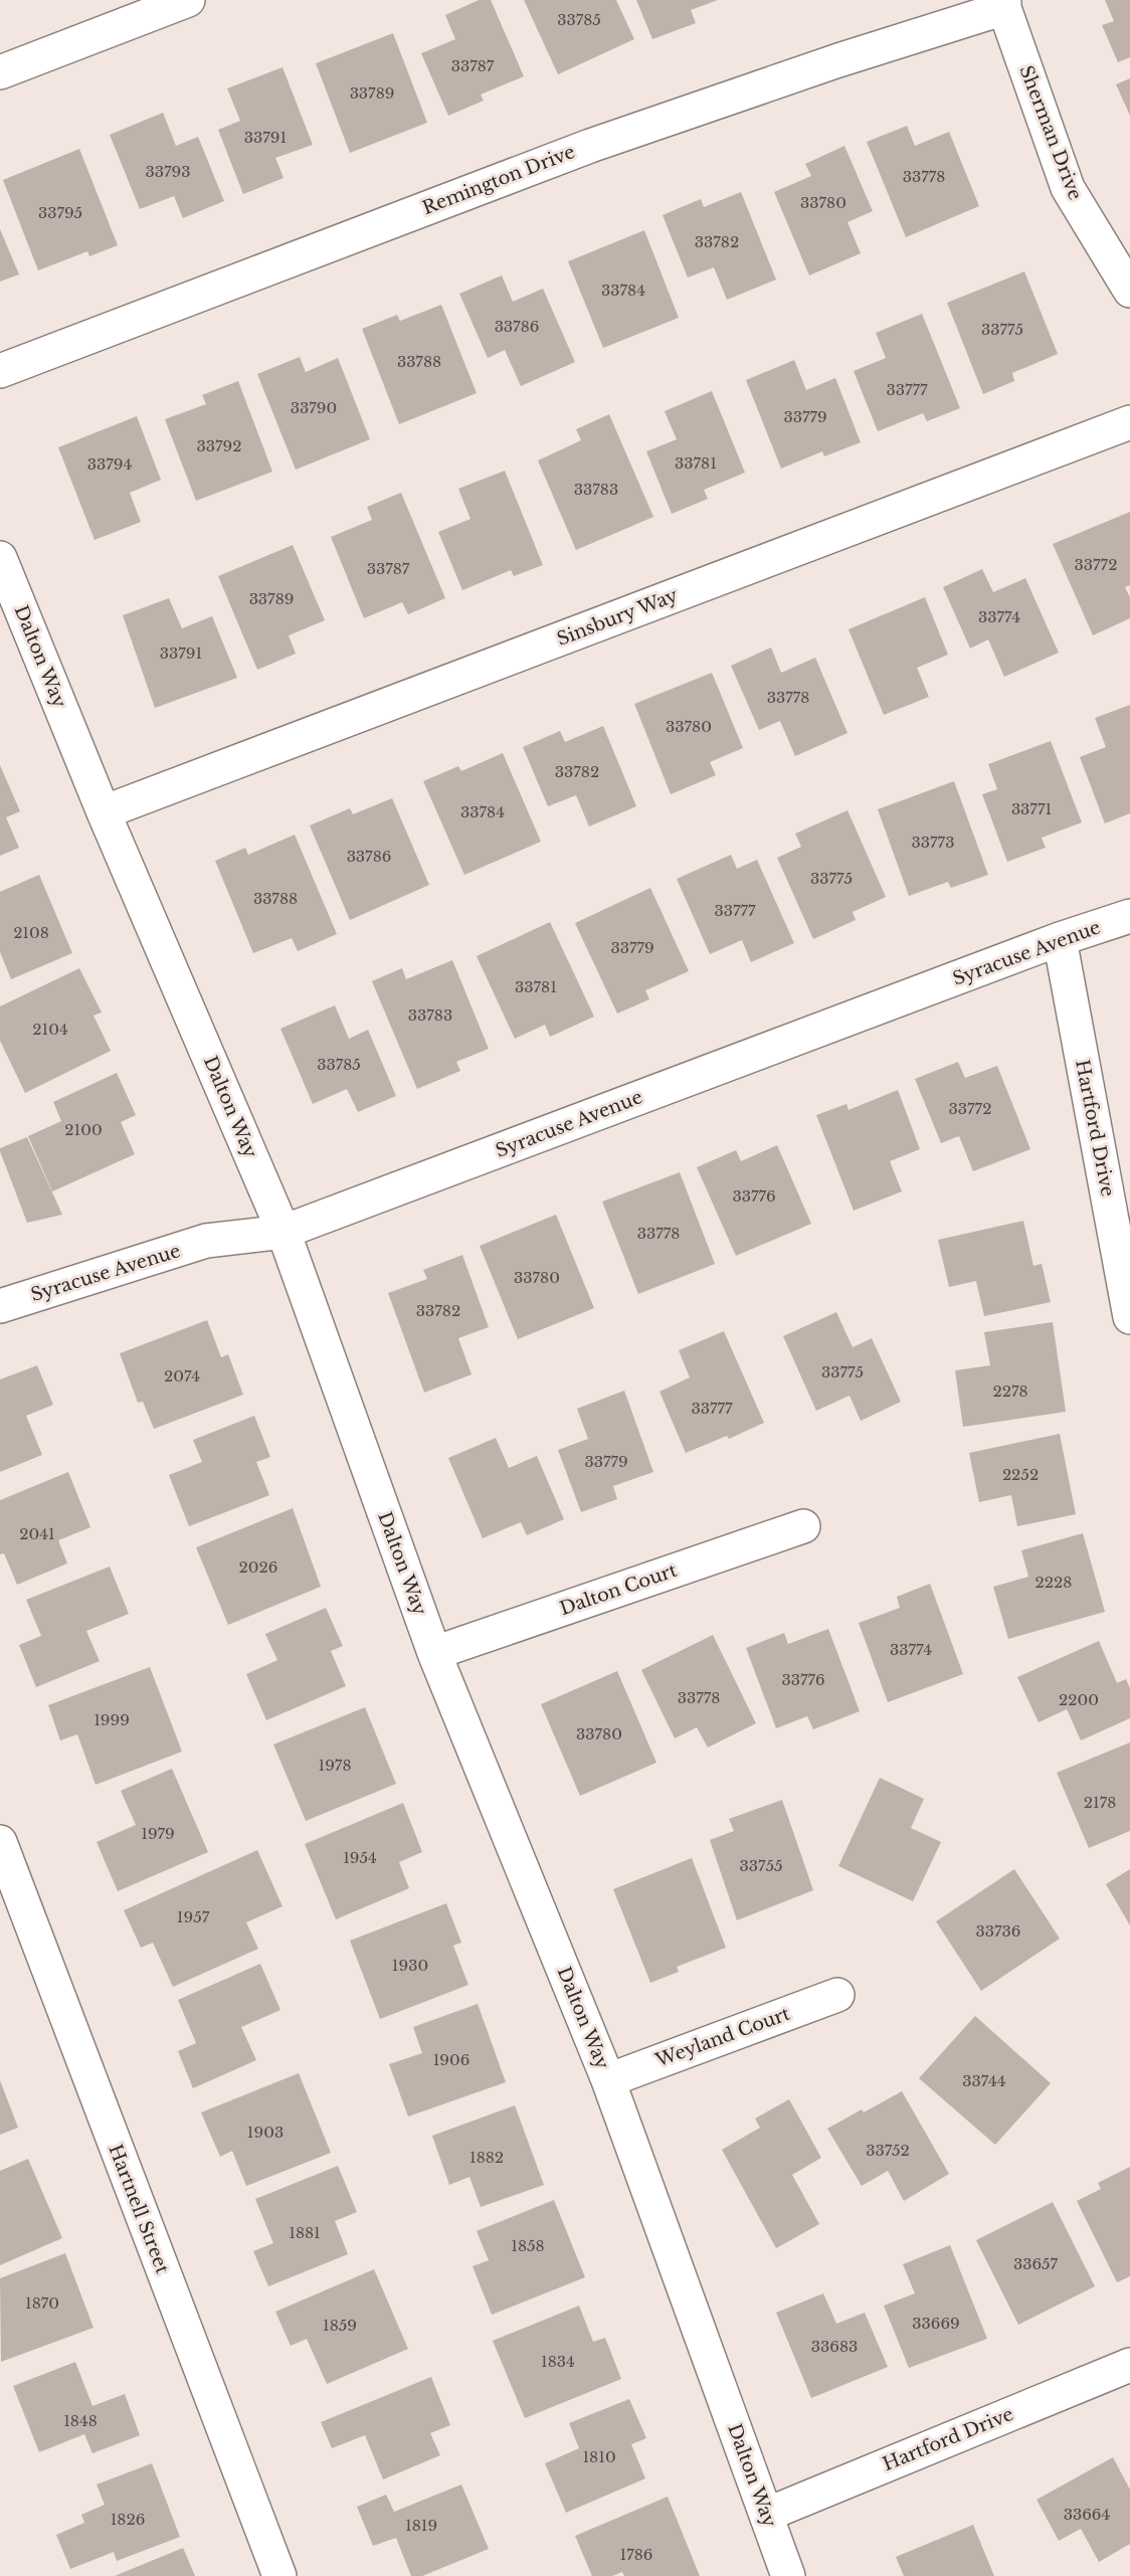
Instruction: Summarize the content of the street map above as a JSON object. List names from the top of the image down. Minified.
{"streets":{"street":["Sherman Drive","Remington Drive","Sinsbury Way","Dalton Way","Syracuse Avenue","Hartford Drive","Dalton Court","Weyland Court","Hartnell Street"]},"crossings":[["Sherman Drive","Remington Drive"],["Sinsbury Way","Dalton Way"],["Dalton Way","Syracuse Avenue"],["Dalton Way","Hartford Drive"],["Dalton Way","Dalton Court"],["Dalton Way","Weyland Court"],["Syracuse Avenue","Hartford Drive"]],"house_numbers":["33785","33787","33789","33791","33793","33778","33780","33795","33782","33784","33786","33775","33788","33777","33790","33779","33792","33781","33794","33783","33772","33787","33789","33774","33791","33778","33780","33782","33771","33784","33773","33786","33775","33788","33777","2108","33779","33781","33783","2104","33785","33772","2100","33776","33778","33780","33782","33775","2074","2278","33777","33779","2252","2041","2026","2228","33774","33776","33778","2200","1999","33780","1978","2178","1979","1954","33755","1957","33736","1930","1906","33744","1903","33752","1882","1881","1858","33657","1870","33669","1859","33683","1834","1848","1810","33664","1826","1819","1786"]}
